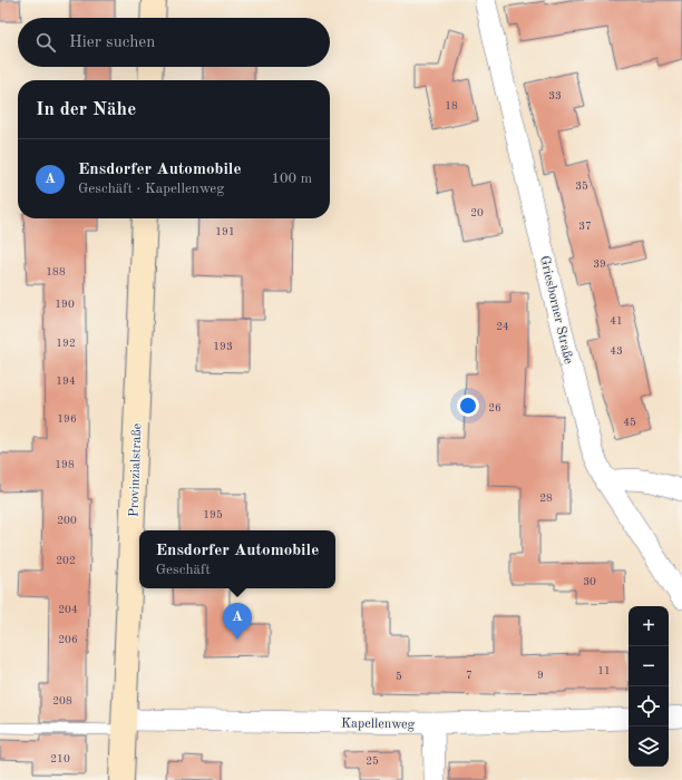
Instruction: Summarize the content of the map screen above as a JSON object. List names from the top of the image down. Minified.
{"streets":{"main road":["Provinzialstraße"],"street":["Griesborner Straße","Kapellenweg"]},"crossings":[["Provinzialstraße","Kapellenweg"]],"house_numbers":["33","18","35","20","37","191","39","188","190","41","24","192","193","43","194","26","196","45","198","28","195","200","202","30","204","206","11","7","9","5","208","210","25"],"page":{"search":"Hier suchen","heading":"In der Nähe","list":[{"mark":"A","name":"Ensdorfer Automobile","note":"Geschäft · Kapellenweg","value":"100 m"}],"popup":["Ensdorfer Automobile","Geschäft"],"pins":"A","map_buttons":["+","−"]}}
